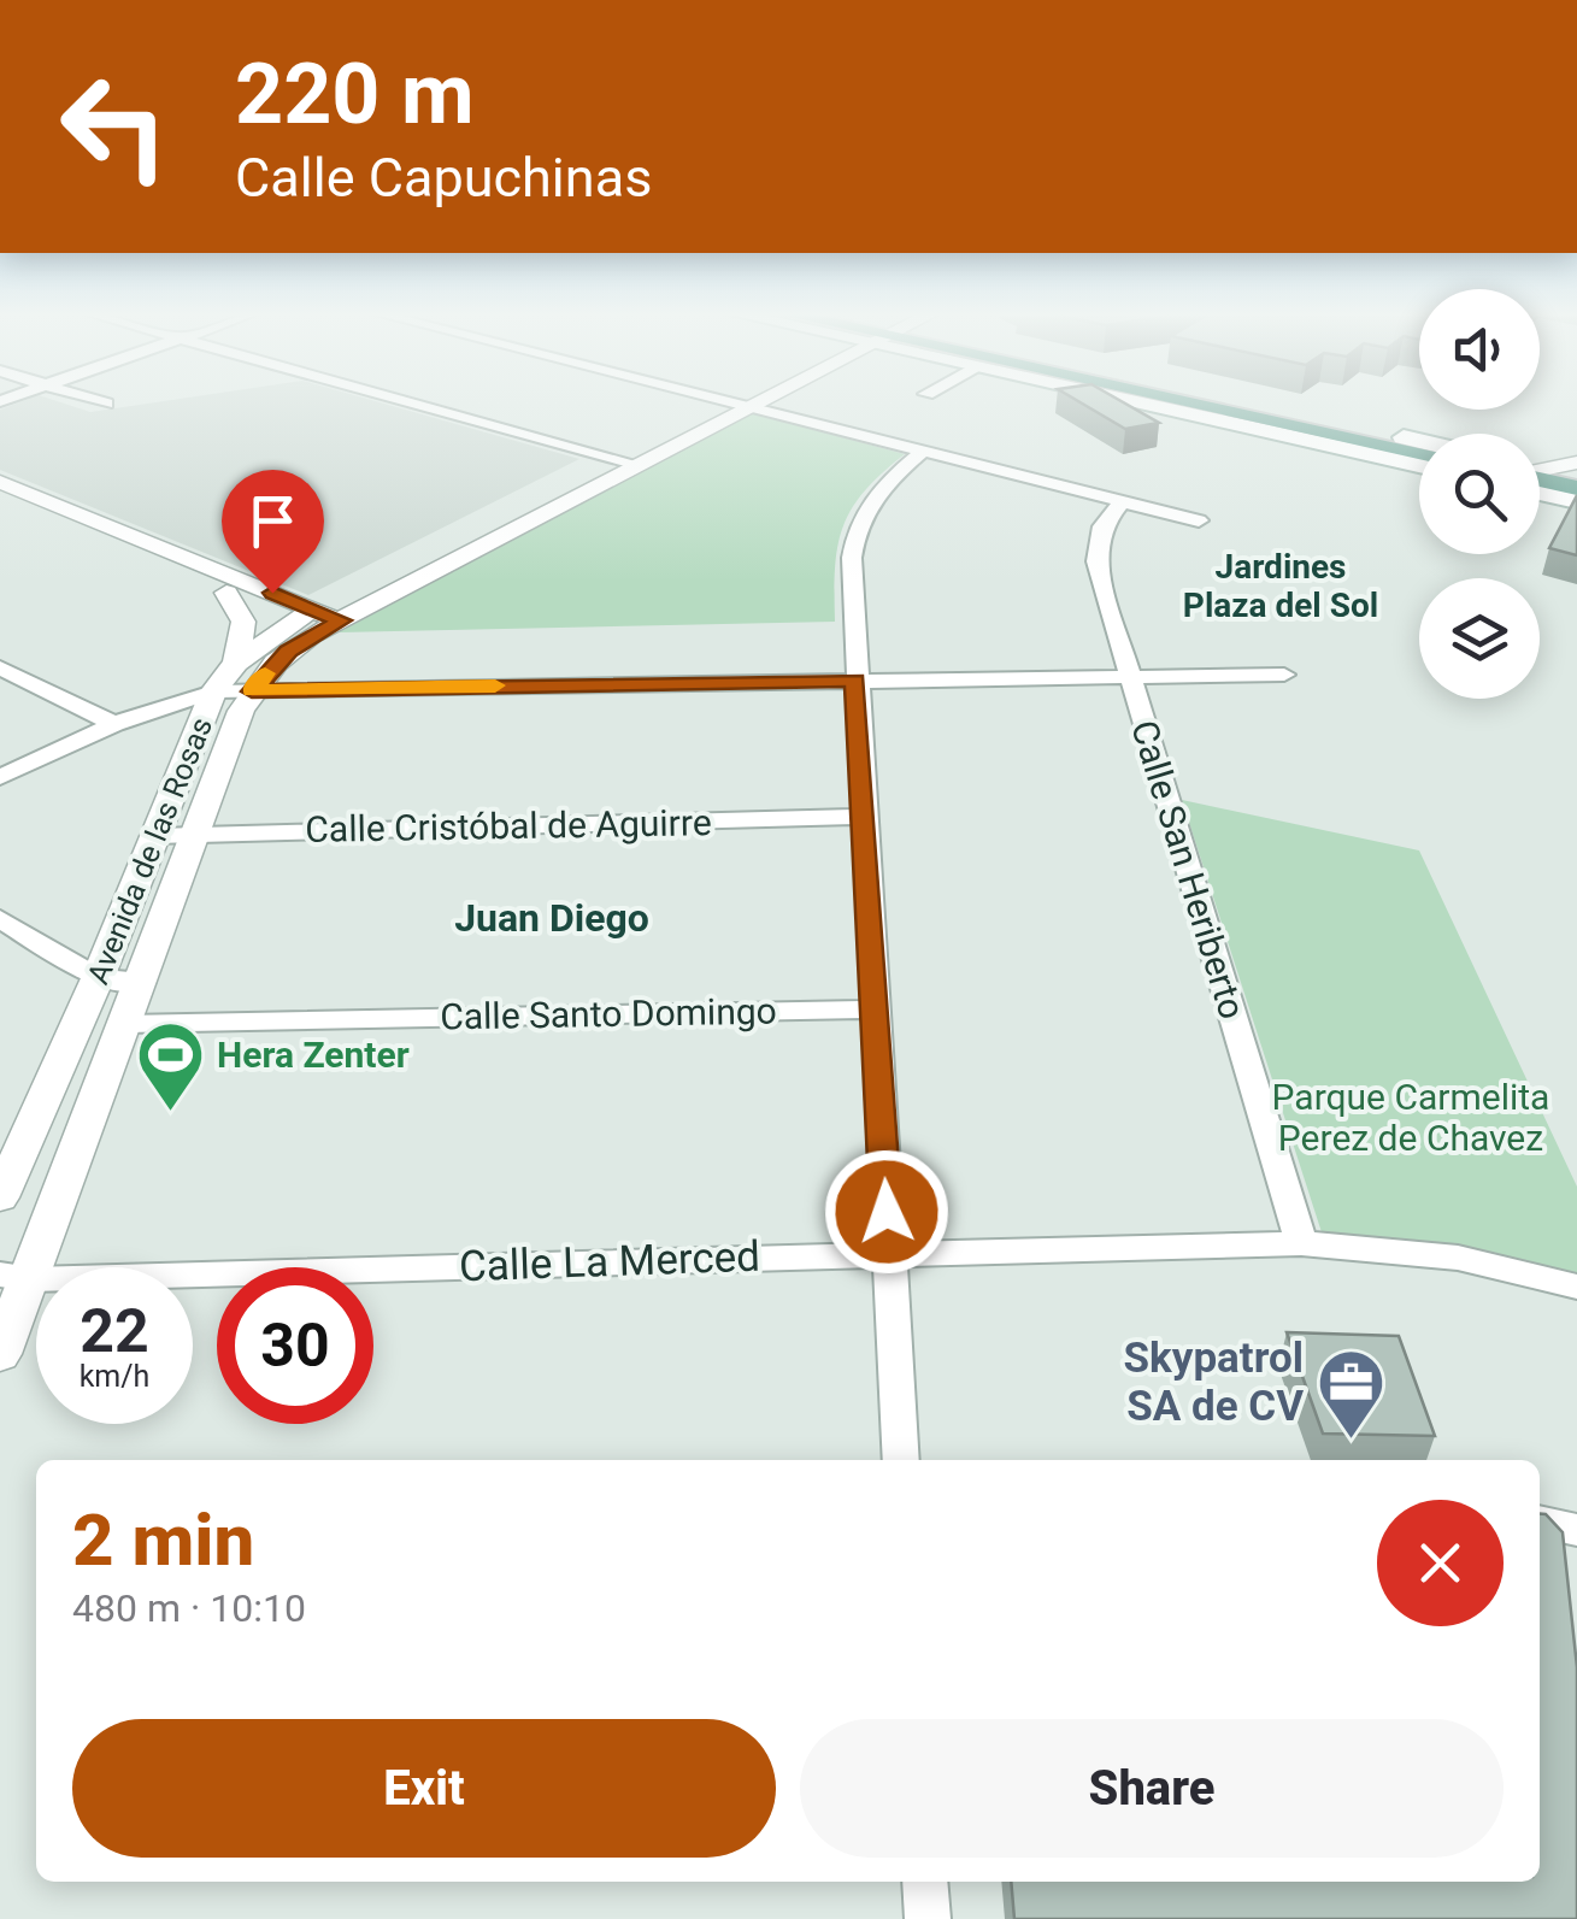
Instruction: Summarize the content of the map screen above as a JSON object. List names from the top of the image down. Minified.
{"streets":{"street":["Calle Cristóbal de Aguirre","Avenida de las Rosas","Calle San Heriberto","Calle Santo Domingo","Calle La Merced"]},"crossings":[["Calle Cristóbal de Aguirre","Avenida de las Rosas"],["Avenida de las Rosas","Calle Santo Domingo"],["Avenida de las Rosas","Calle La Merced"],["Calle San Heriberto","Calle La Merced"]],"districts":["Jardines Plaza del Sol","Juan Diego"],"parks":["Parque Carmelita Perez de Chavez"],"places":{"sports":["Hera Zenter"],"office":["Skypatrol SA de CV"]},"page":{"turn":["220 m","Calle Capuchinas"],"speed":"22 km/h","limit":"30","heading":["2 min","480 m · 10:10"],"buttons":["Exit","Share"]}}
